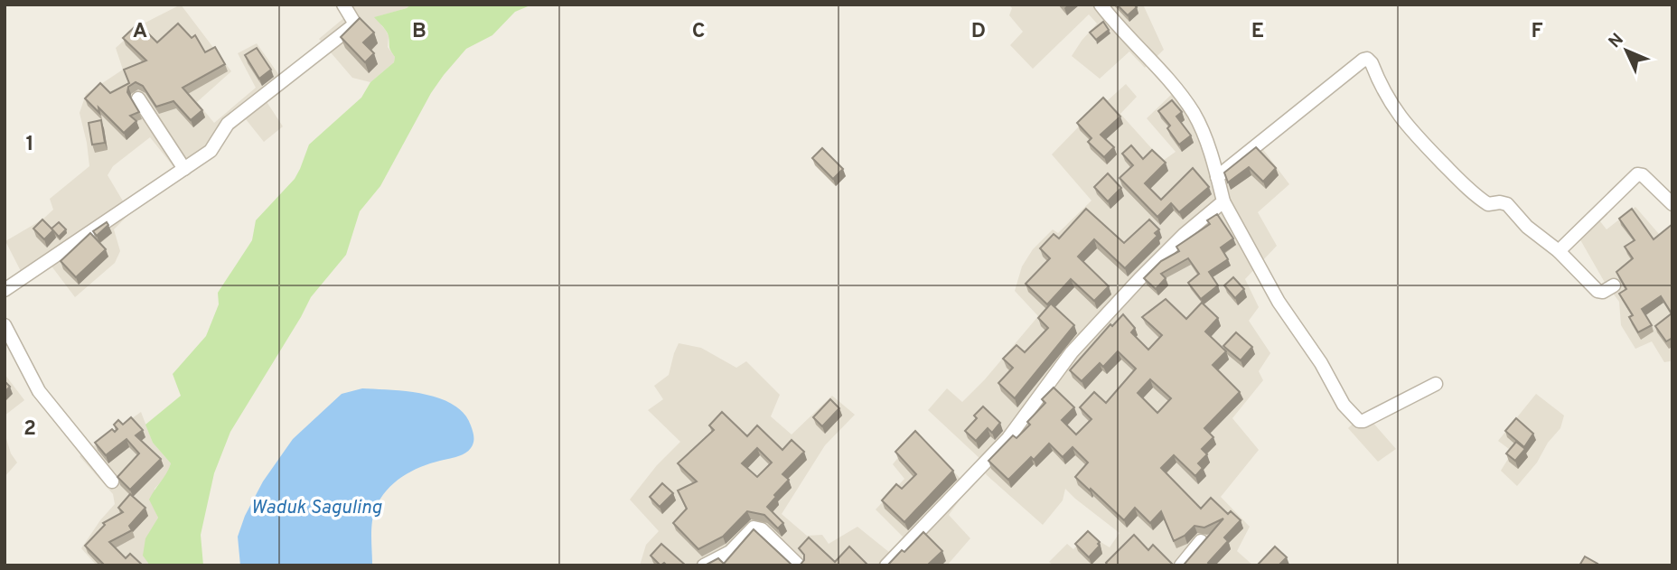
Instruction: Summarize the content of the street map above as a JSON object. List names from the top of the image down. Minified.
{"water":["Waduk Saguling"],"north":"top left","grid":{"columns":["A","B","C","D","E","F"],"rows":["1","2"]}}
